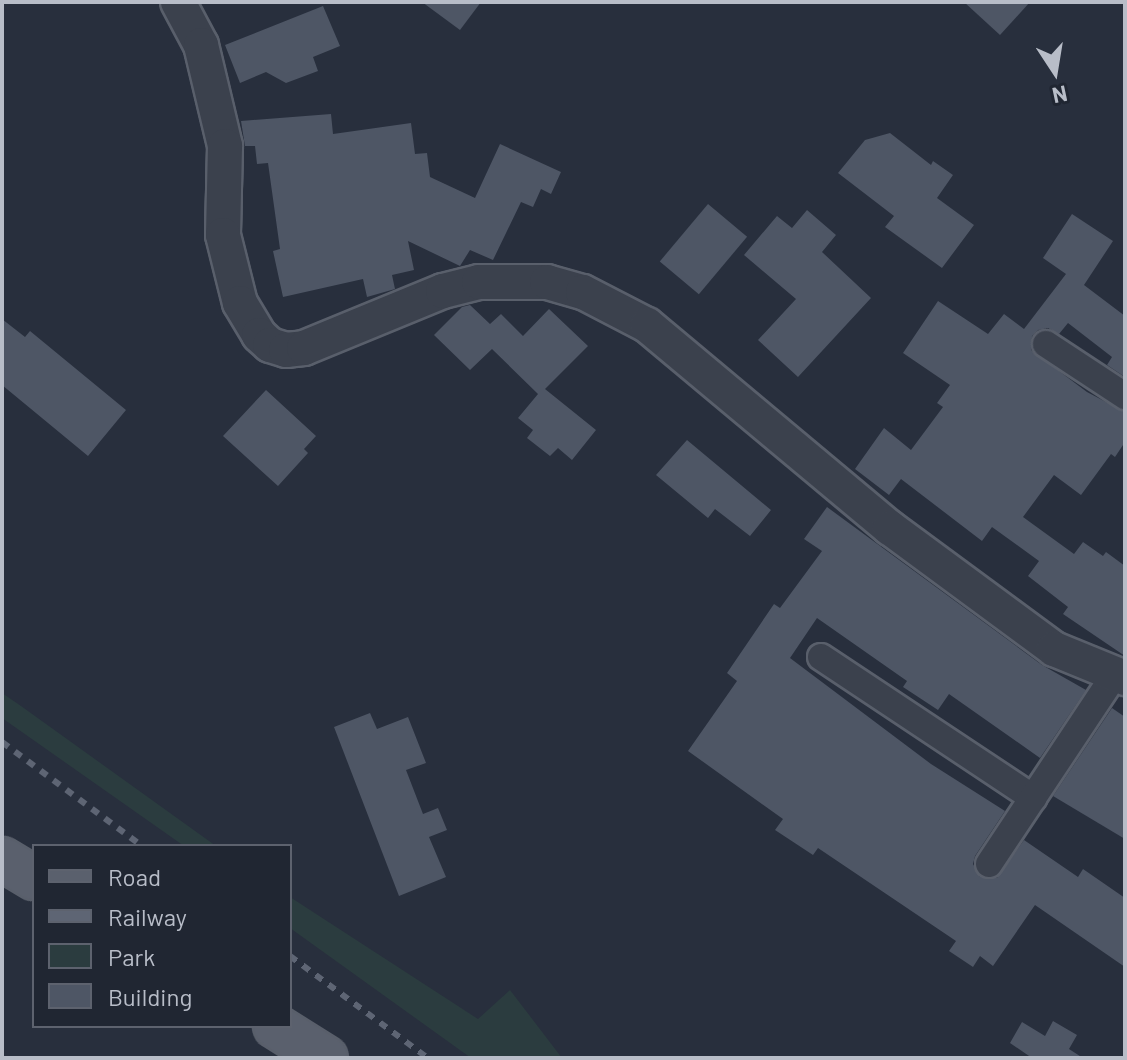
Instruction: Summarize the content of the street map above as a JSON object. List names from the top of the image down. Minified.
{"legend":["Road","Railway","Park","Building"],"north":"bottom"}
